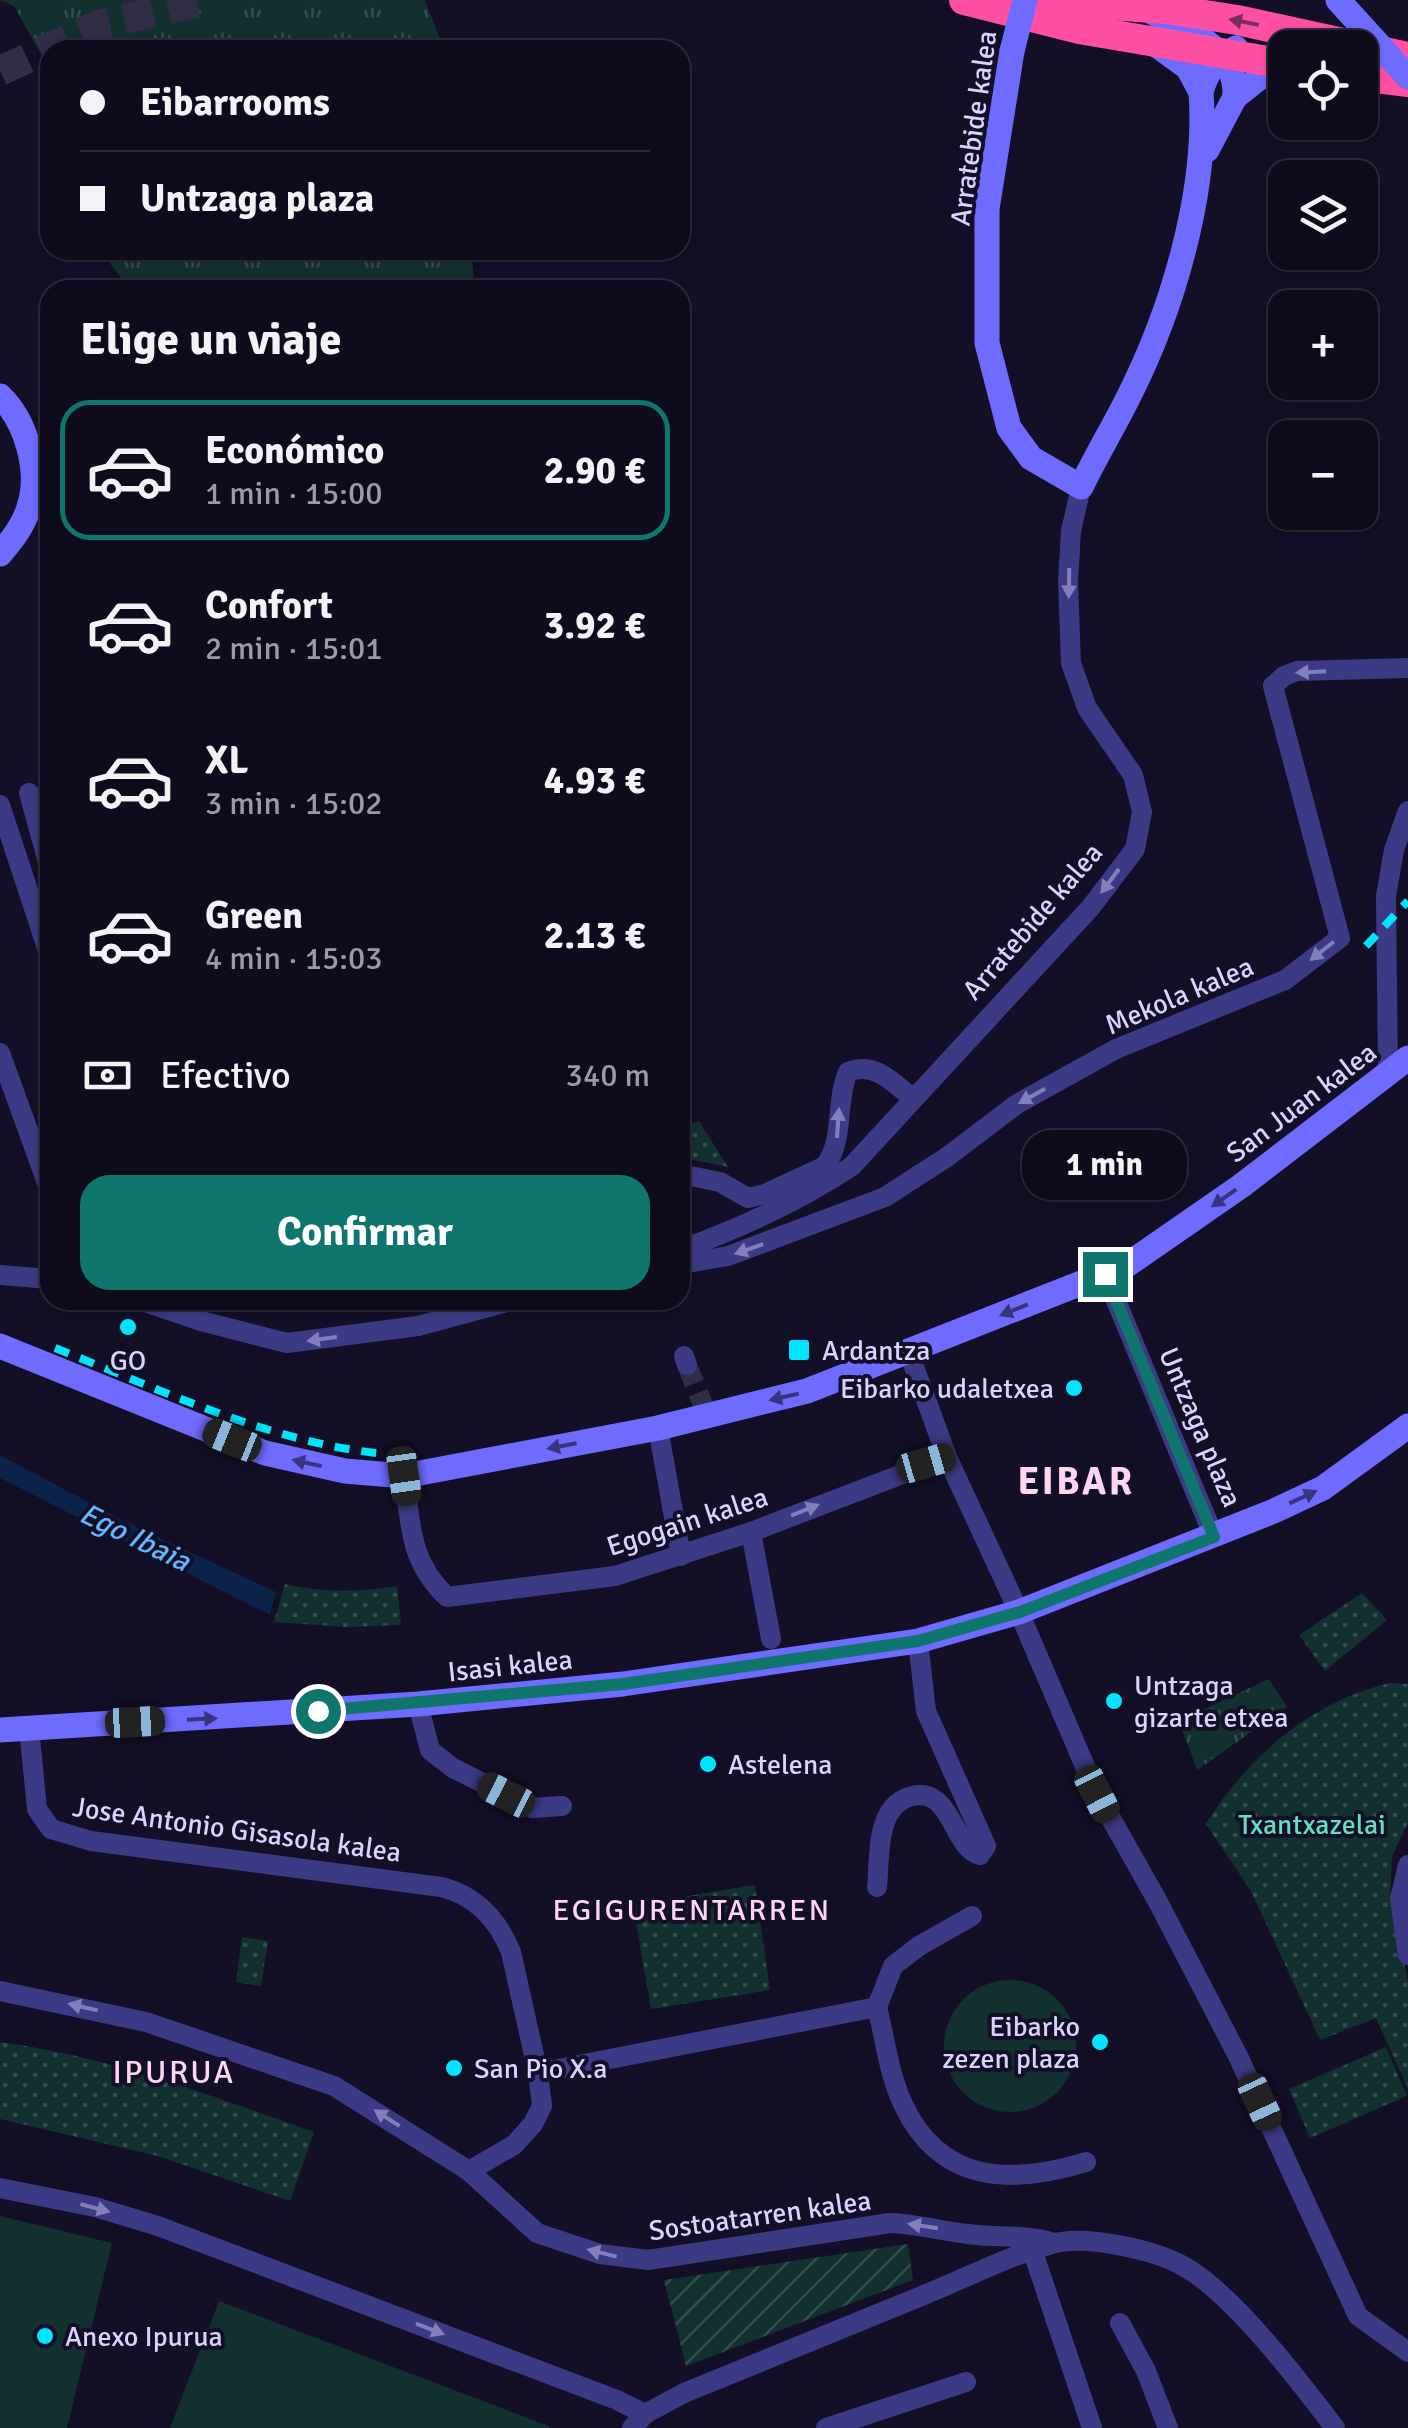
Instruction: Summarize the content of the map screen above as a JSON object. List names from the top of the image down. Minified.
{"streets":{"street":["Arratebide kalea","Mekola kalea","San Juan kalea","Untzaga plaza","Egogain kalea","Isasi kalea","Jose Antonio Gisasola kalea","Sostoatarren kalea"]},"crossings":[["San Juan kalea","Untzaga plaza"],["San Juan kalea","Egogain kalea"],["Untzaga plaza","Isasi kalea"],["Isasi kalea","Jose Antonio Gisasola kalea"]],"one_way":["Arratebide kalea","Mekola kalea","San Juan kalea","Isasi kalea"],"districts":["EIBAR","EGIGURENTARREN","IPURUA"],"water":["Ego Ibaia"],"parks":["Txantxazelai"],"places":{"other":["GO","Eibarko udaletxea","Untzaga gizarte etxea","Astelena","Eibarko zezen plaza","San Pio X.a","Anexo Ipurua"],"transit":["Ardantza"]},"page":{"map_buttons":["+","−"],"banner":["Eibarrooms","Untzaga plaza"],"heading":"Elige un viaje","list":[{"name":"Económico","note":"1 min · 15:00","value":"2.90 €"},{"name":"Confort","note":"2 min · 15:01","value":"3.92 €"},{"name":"XL","note":"3 min · 15:02","value":"4.93 €"},{"name":"Green","note":"4 min · 15:03","value":"2.13 €"}],"pay":["Efectivo","340 m"],"bubble":"1 min","buttons":"Confirmar"}}
